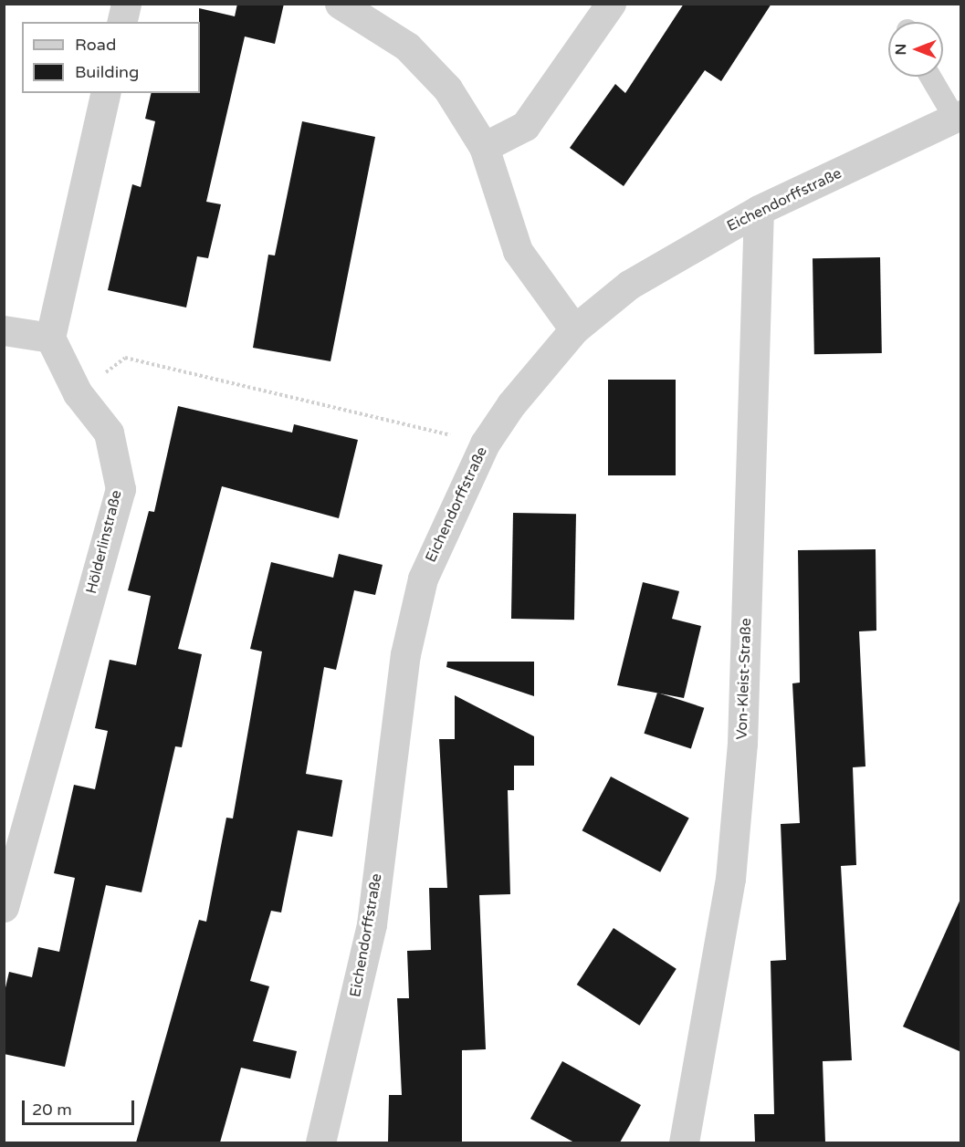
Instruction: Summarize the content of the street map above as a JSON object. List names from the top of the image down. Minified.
{"streets":{"street":["Eichendorffstraße","Hölderlinstraße","Von-Kleist-Straße"]},"crossings":[["Eichendorffstraße","Von-Kleist-Straße"]],"legend":["Road","Building"],"scale_bar":"20 m","north":"left"}
